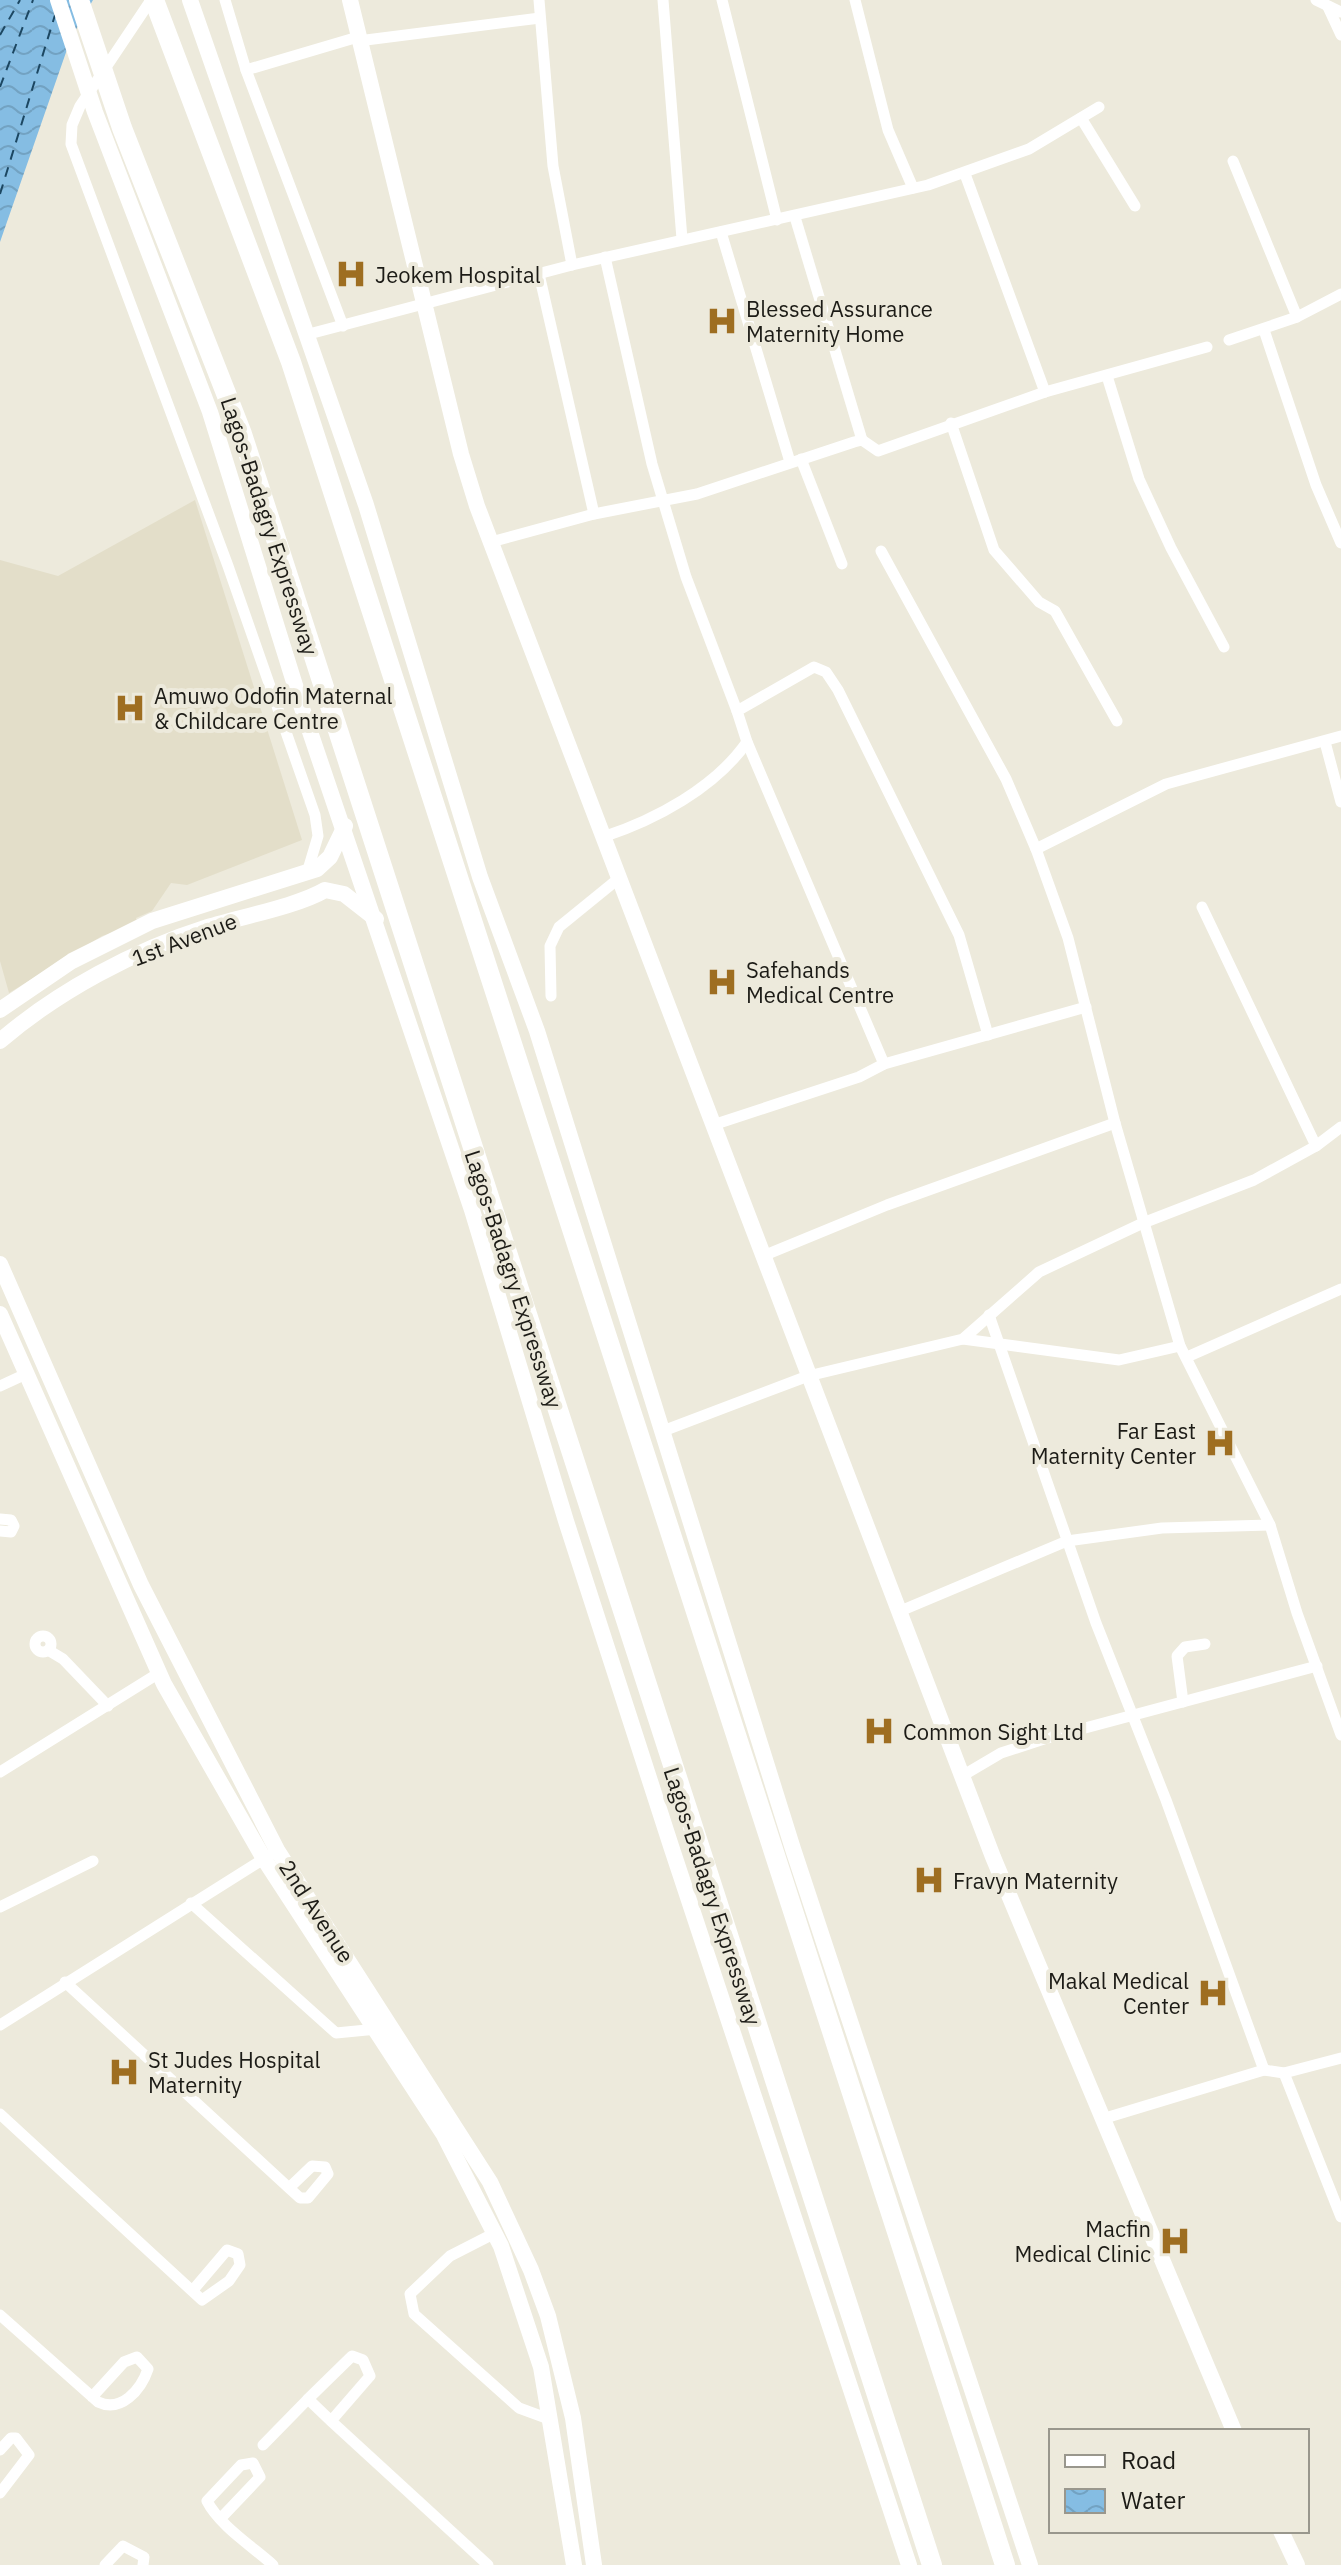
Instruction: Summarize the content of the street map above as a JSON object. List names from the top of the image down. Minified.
{"streets":{"highway":["Lagos-Badagry Expressway"],"main road":["1st Avenue","2nd Avenue"]},"crossings":[["Lagos-Badagry Expressway","1st Avenue"]],"places":{"hospital":["Jeokem Hospital","Blessed Assurance Maternity Home","Amuwo Odofin Maternal & Childcare Centre","Safehands Medical Centre","Far East Maternity Center","Common Sight Ltd","Fravyn Maternity","Makal Medical Center","St Judes Hospital Maternity","Macfin Medical Clinic"]},"legend":["Road","Water"]}
